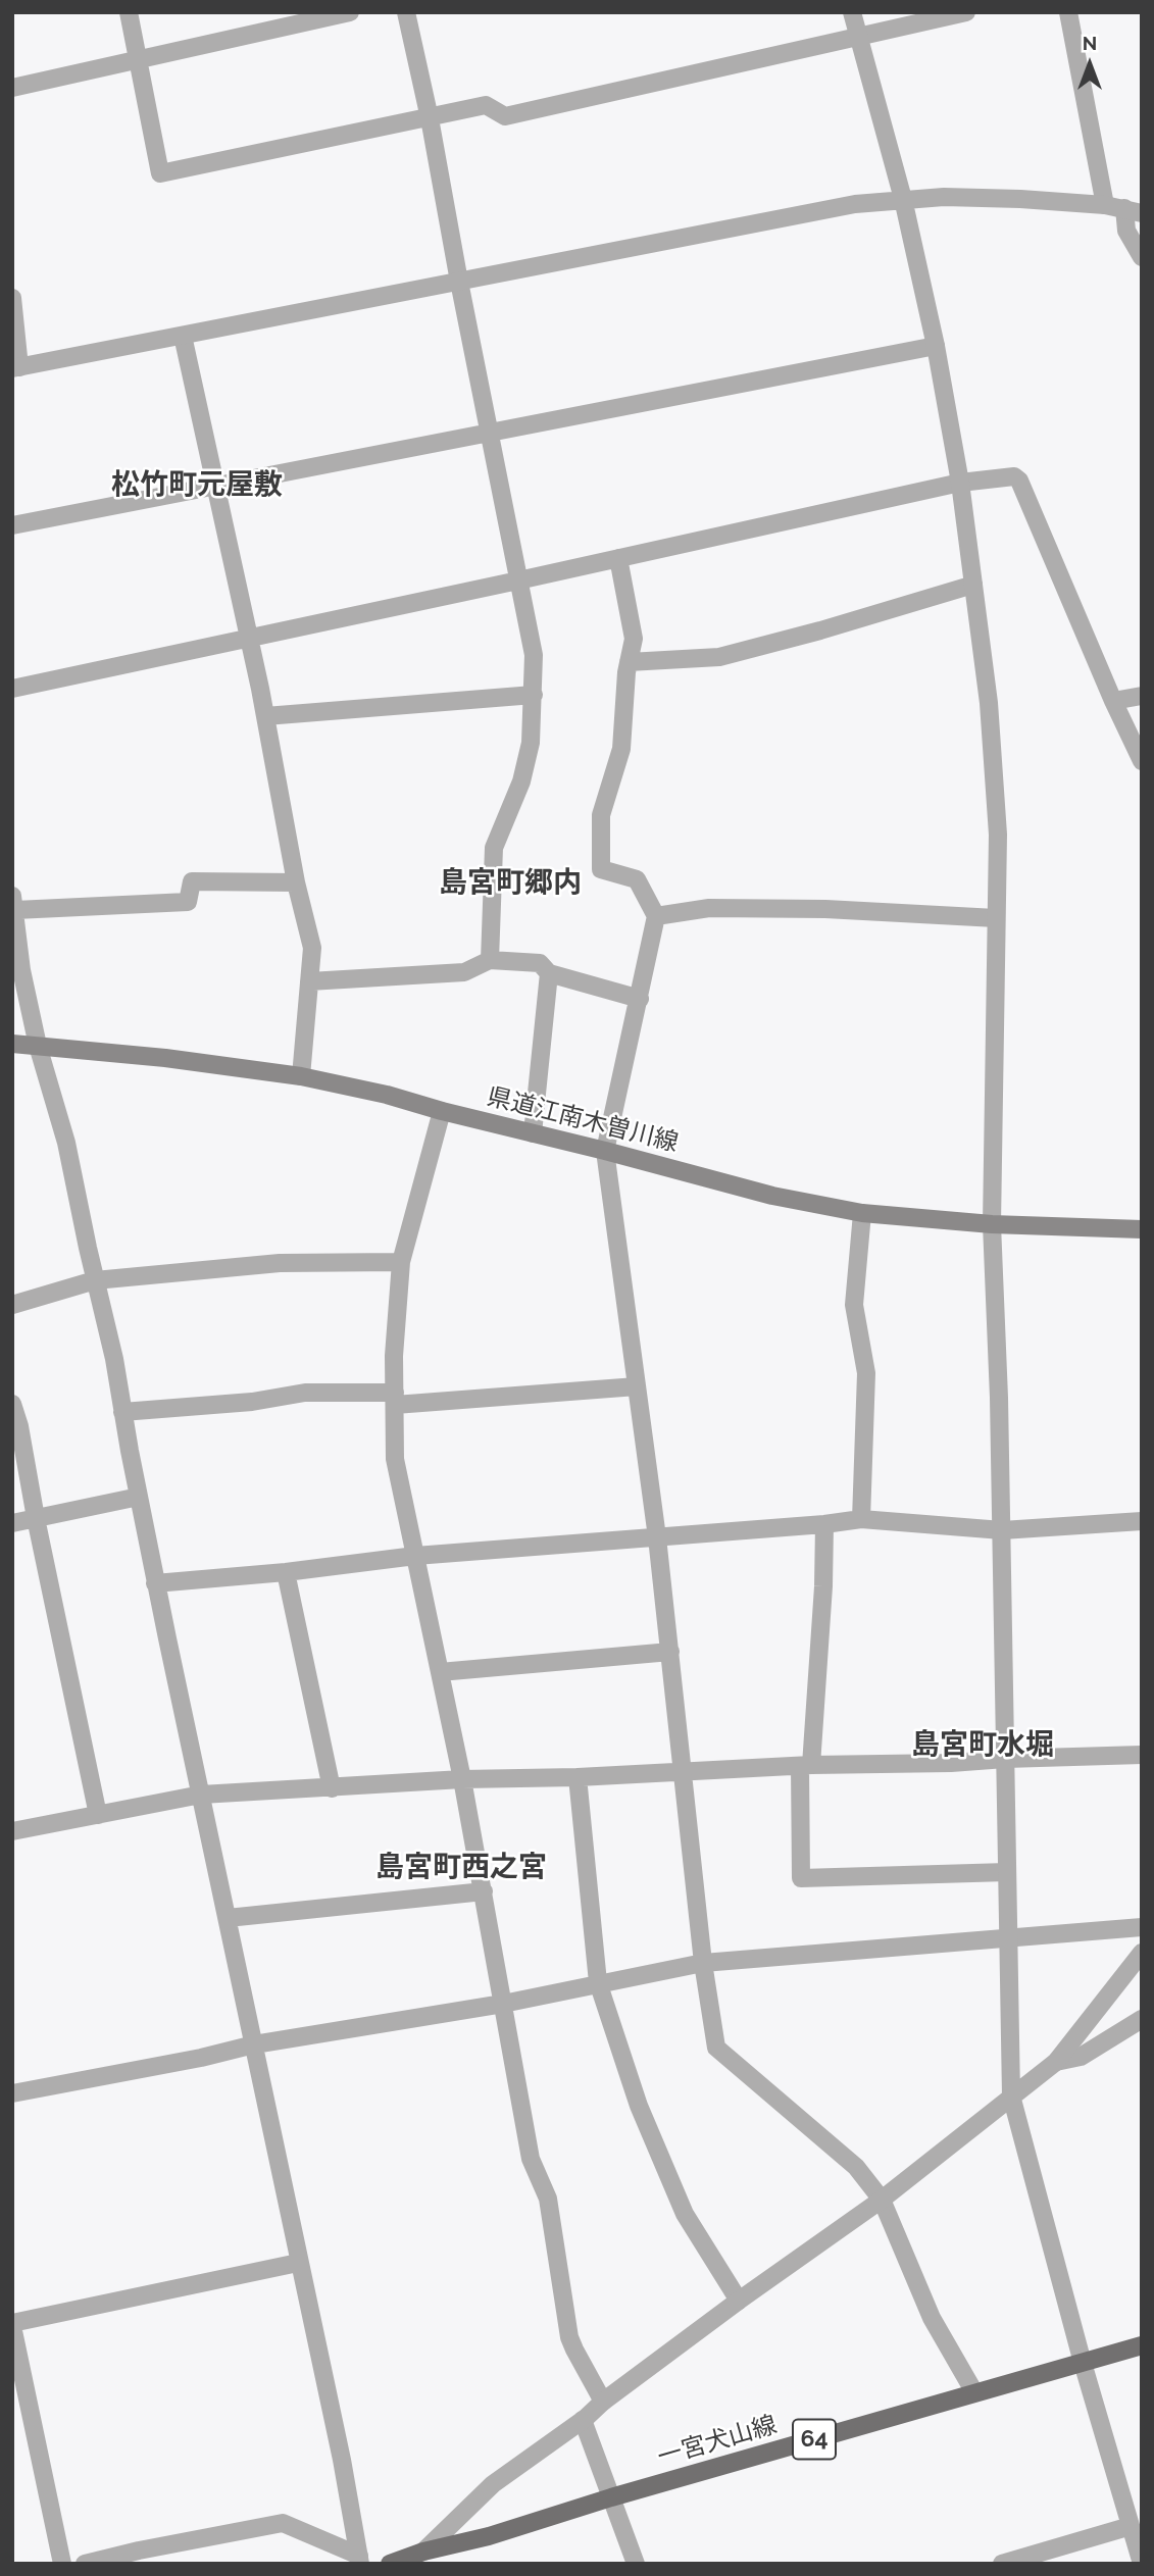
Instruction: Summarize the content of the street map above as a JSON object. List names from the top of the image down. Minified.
{"streets":{"main road":["県道江南木曽川線","64","一宮犬山線"]},"districts":["松竹町元屋敷","島宮町郷内","島宮町水堀","島宮町西之宮"],"north":"top"}
